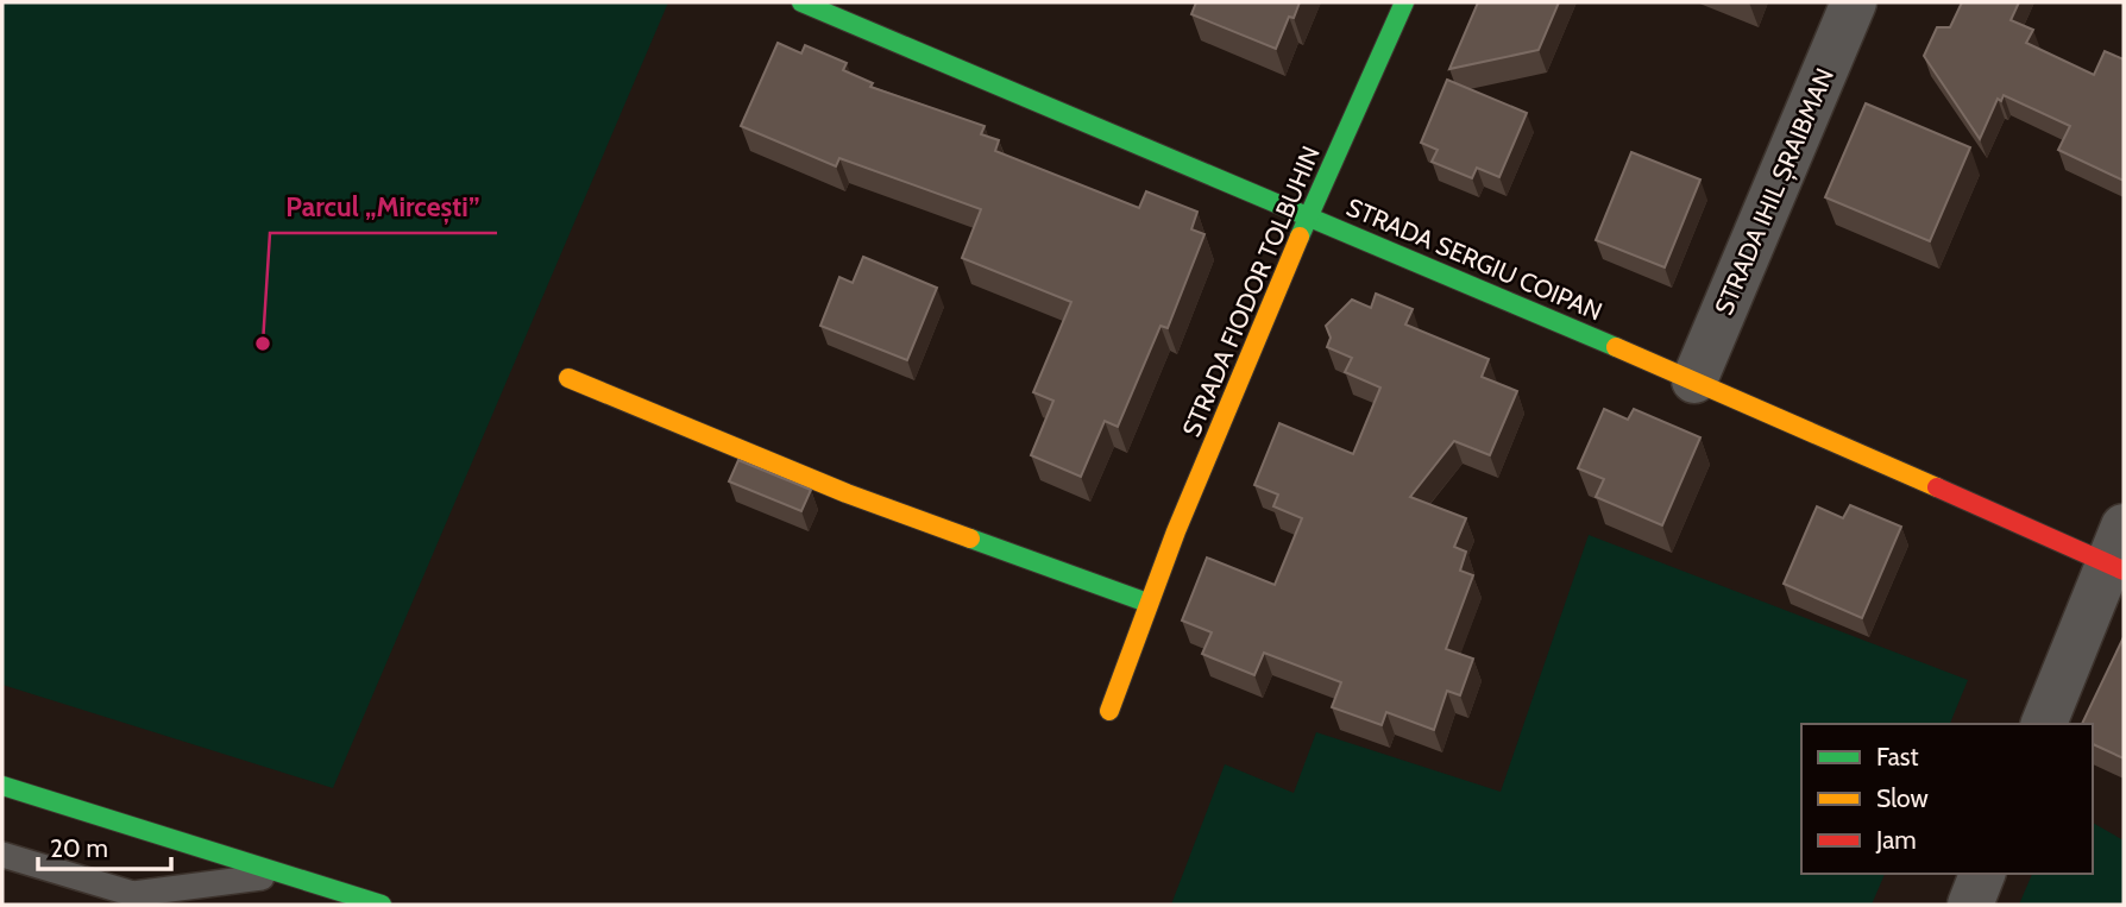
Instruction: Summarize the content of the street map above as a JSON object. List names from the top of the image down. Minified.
{"streets":{"street":["STRADA IHIL ȘRAIBMAN","STRADA SERGIU COIPAN","STRADA FIODOR TOLBUHIN"]},"crossings":[["STRADA IHIL ȘRAIBMAN","STRADA SERGIU COIPAN"],["STRADA SERGIU COIPAN","STRADA FIODOR TOLBUHIN"]],"places":["Parcul „Mircești”"],"legend":["Fast","Slow","Jam"],"scale_bar":"20 m"}
